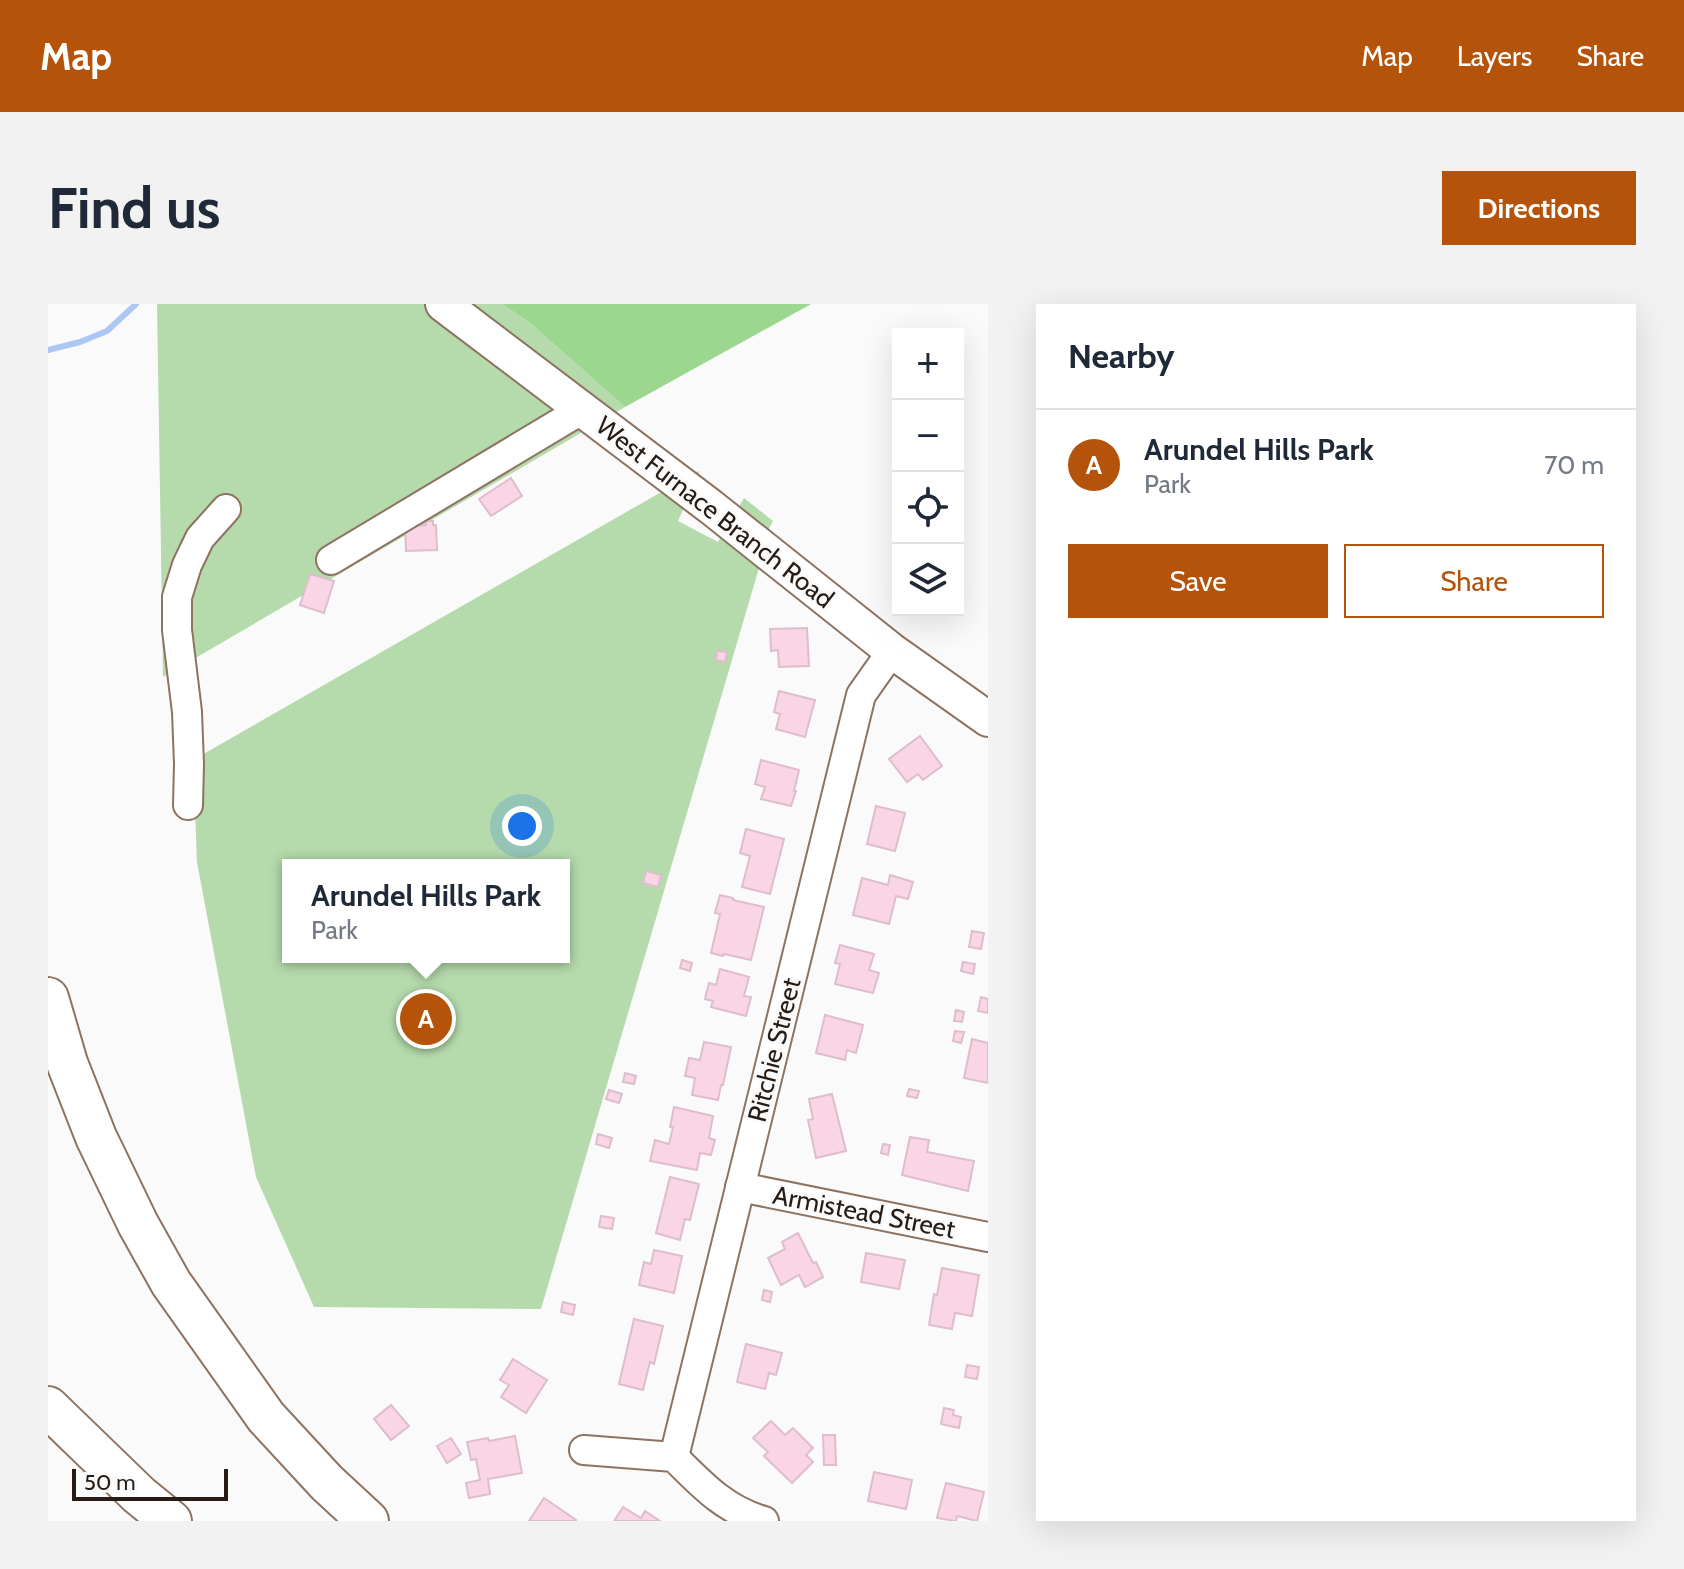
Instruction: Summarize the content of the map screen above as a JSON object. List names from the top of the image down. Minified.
{"streets":{"main road":["West Furnace Branch Road"],"street":["Ritchie Street","Armistead Street"]},"crossings":[["West Furnace Branch Road","Ritchie Street"],["Ritchie Street","Armistead Street"]],"scale_bar":"50 m","page":{"header":"Map","nav":["Map","Layers","Share"],"buttons":["Directions",["Save","Share"]],"title":"Find us","heading":"Nearby","map_buttons":["+","−"],"list":[{"mark":"A","name":"Arundel Hills Park","note":"Park","value":"70 m"}],"popup":["Arundel Hills Park","Park"],"pins":"A","scale":"50 m"}}
